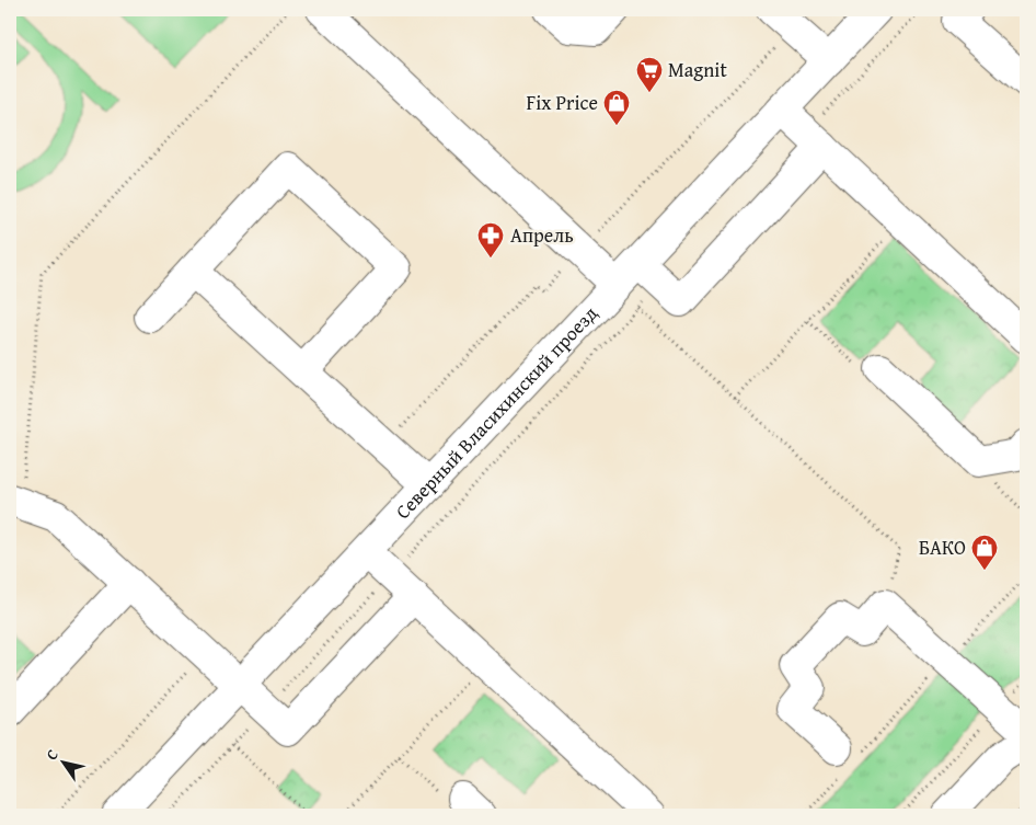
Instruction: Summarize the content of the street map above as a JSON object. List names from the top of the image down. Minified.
{"streets":{"street":["Северный Власихинский проезд"]},"places":{"supermarket":["Magnit"],"shop":["Fix Price","БАКО"],"pharmacy":["Апрель"]},"north":"top left"}
